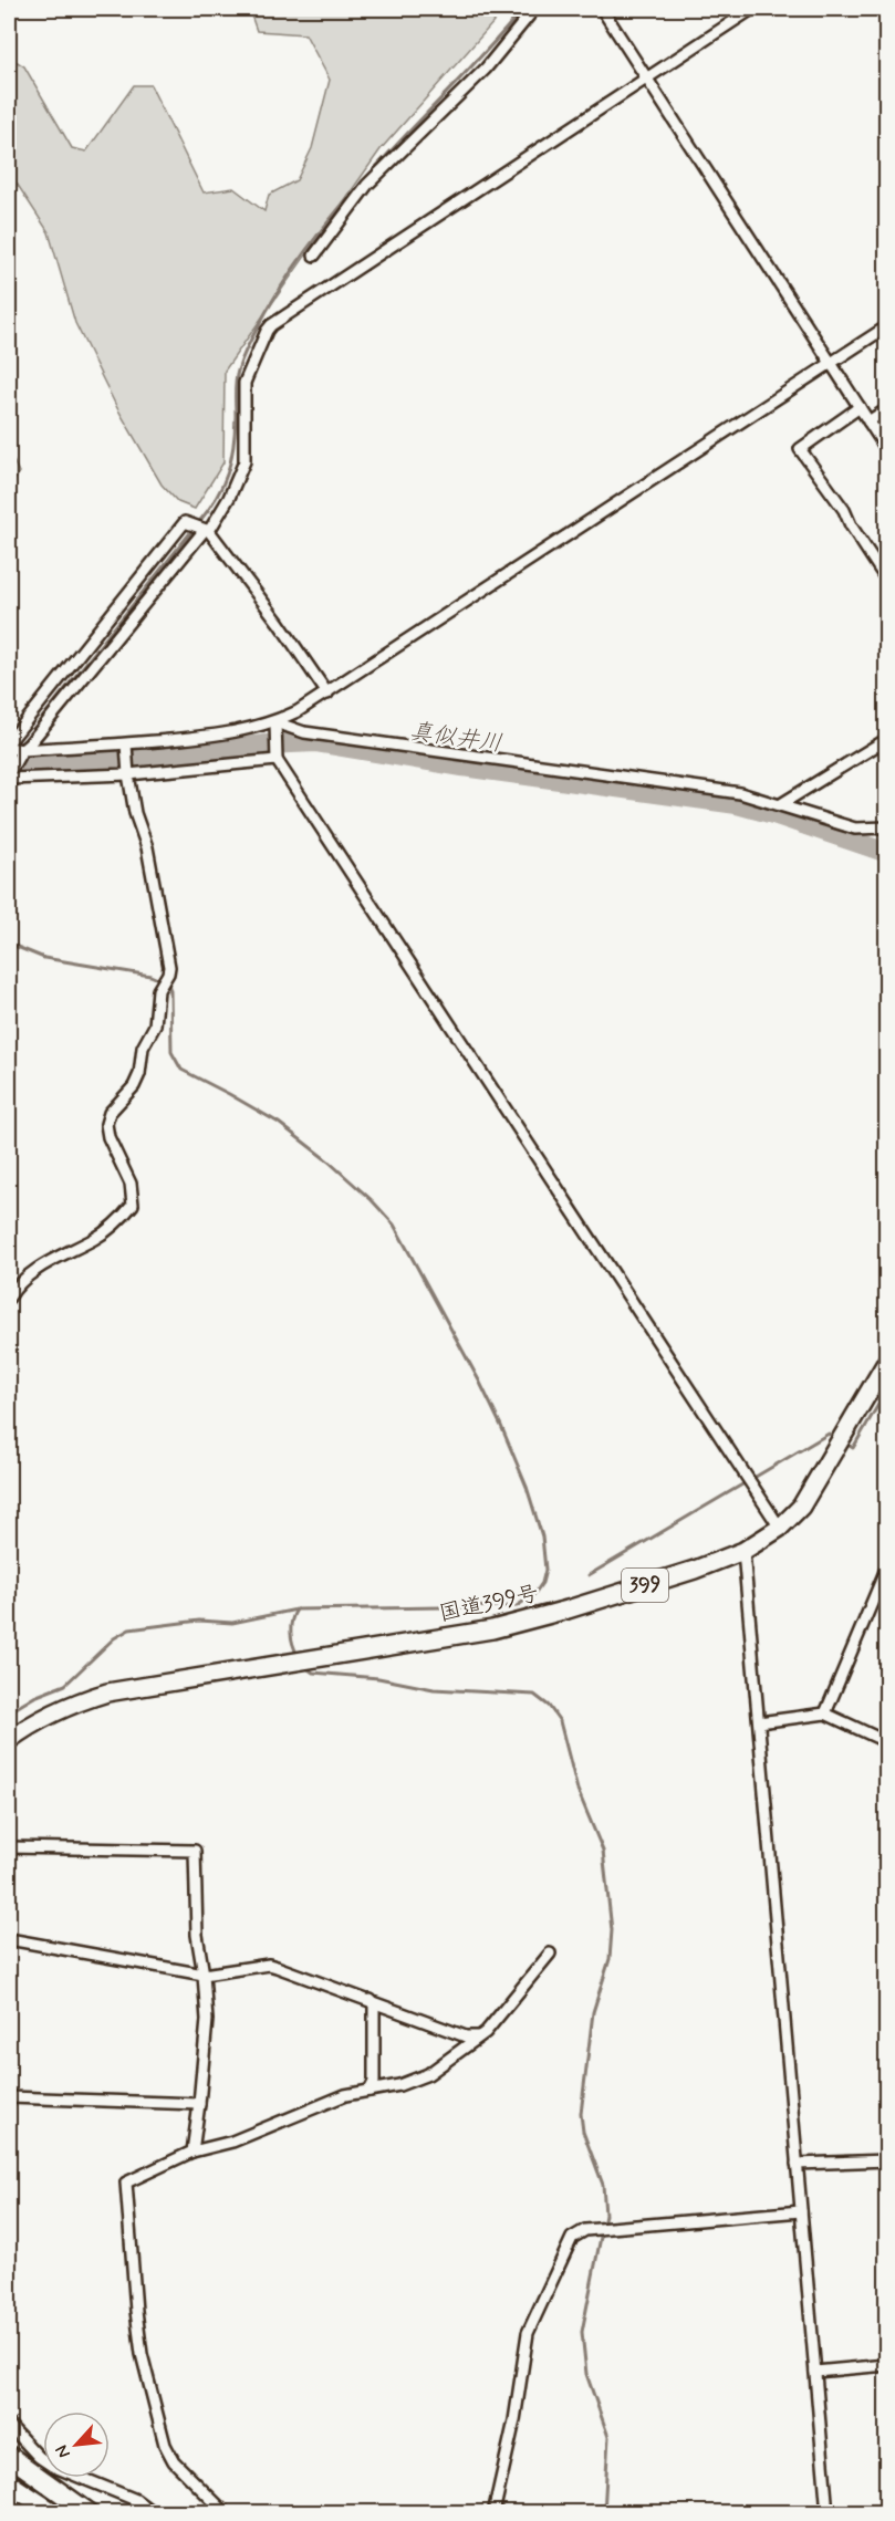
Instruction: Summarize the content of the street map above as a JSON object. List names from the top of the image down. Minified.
{"streets":{"highway":["399","国道399号"]},"water":["真似井川"],"north":"bottom left"}
